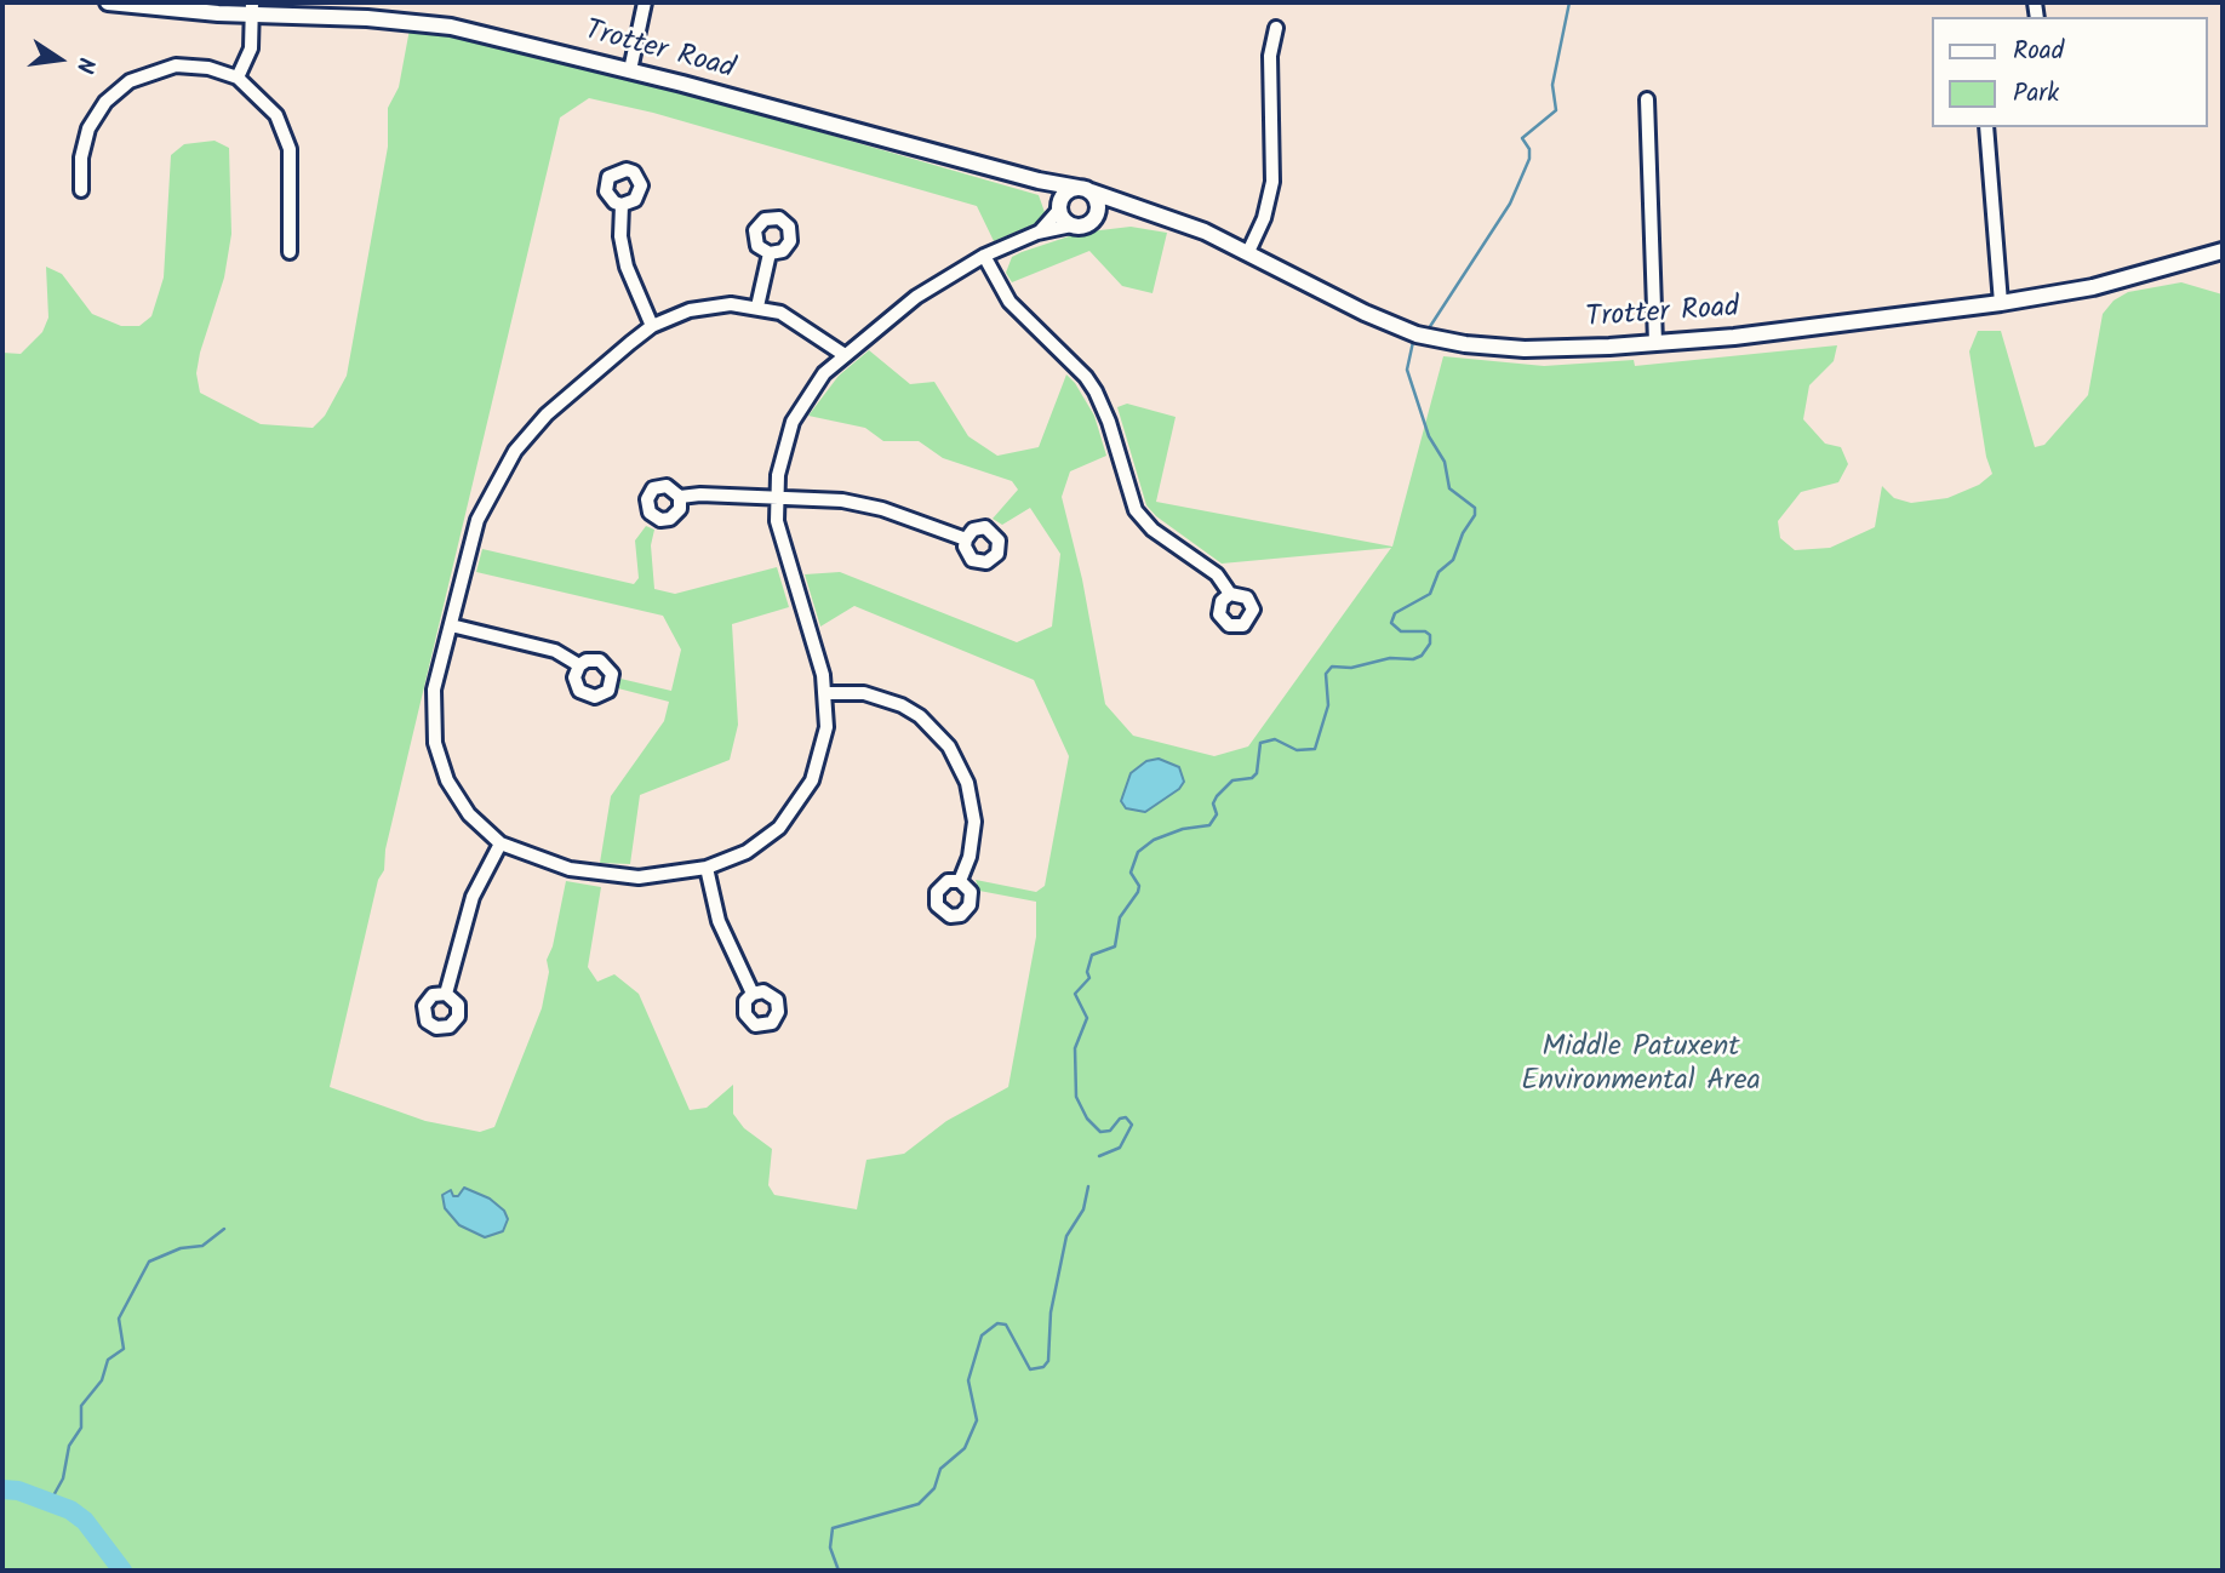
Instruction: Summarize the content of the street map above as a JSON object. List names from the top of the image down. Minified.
{"streets":{"street":["Trotter Road"]},"parks":["Middle Patuxent Environmental Area"],"legend":["Road","Park"],"north":"right"}
